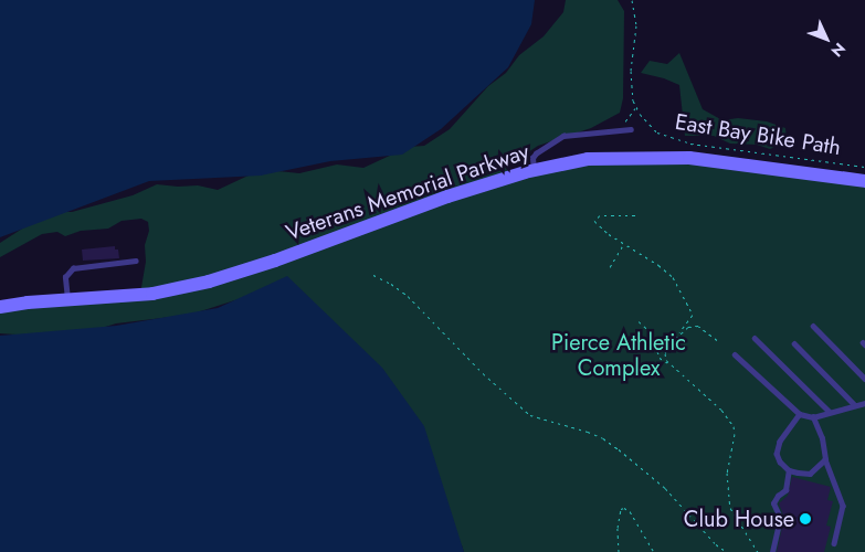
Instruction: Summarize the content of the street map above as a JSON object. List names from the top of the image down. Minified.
{"streets":{"main road":["Veterans Memorial Parkway"],"path":["East Bay Bike Path"]},"parks":["Pierce Athletic Complex"],"places":["Club House"],"north":"bottom right"}
